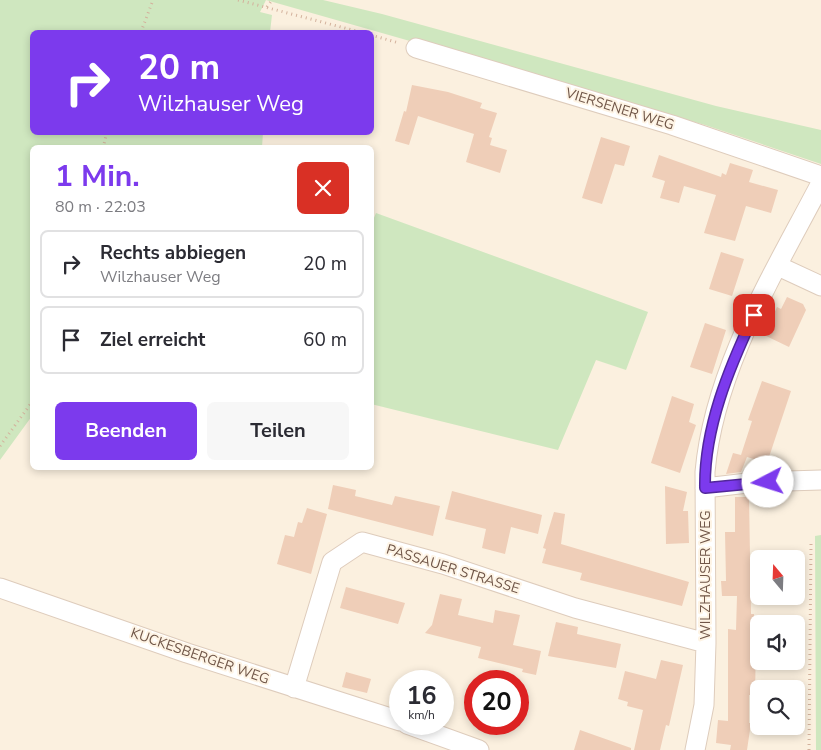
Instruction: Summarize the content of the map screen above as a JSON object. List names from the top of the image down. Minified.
{"streets":{"street":["VIERSENER WEG","PASSAUER STRASSE","WILZHAUSER WEG","KUCKESBERGER WEG"]},"crossings":[["PASSAUER STRASSE","WILZHAUSER WEG"],["PASSAUER STRASSE","KUCKESBERGER WEG"]],"north":"top","page":{"turn":["20 m","Wilzhauser Weg"],"heading":["1 Min.","80 m · 22:03"],"list":[{"name":"Rechts abbiegen","note":"Wilzhauser Weg","value":"20 m"},{"name":"Ziel erreicht","value":"60 m"}],"buttons":["Beenden","Teilen"],"speed":"16 km/h","limit":"20"}}
